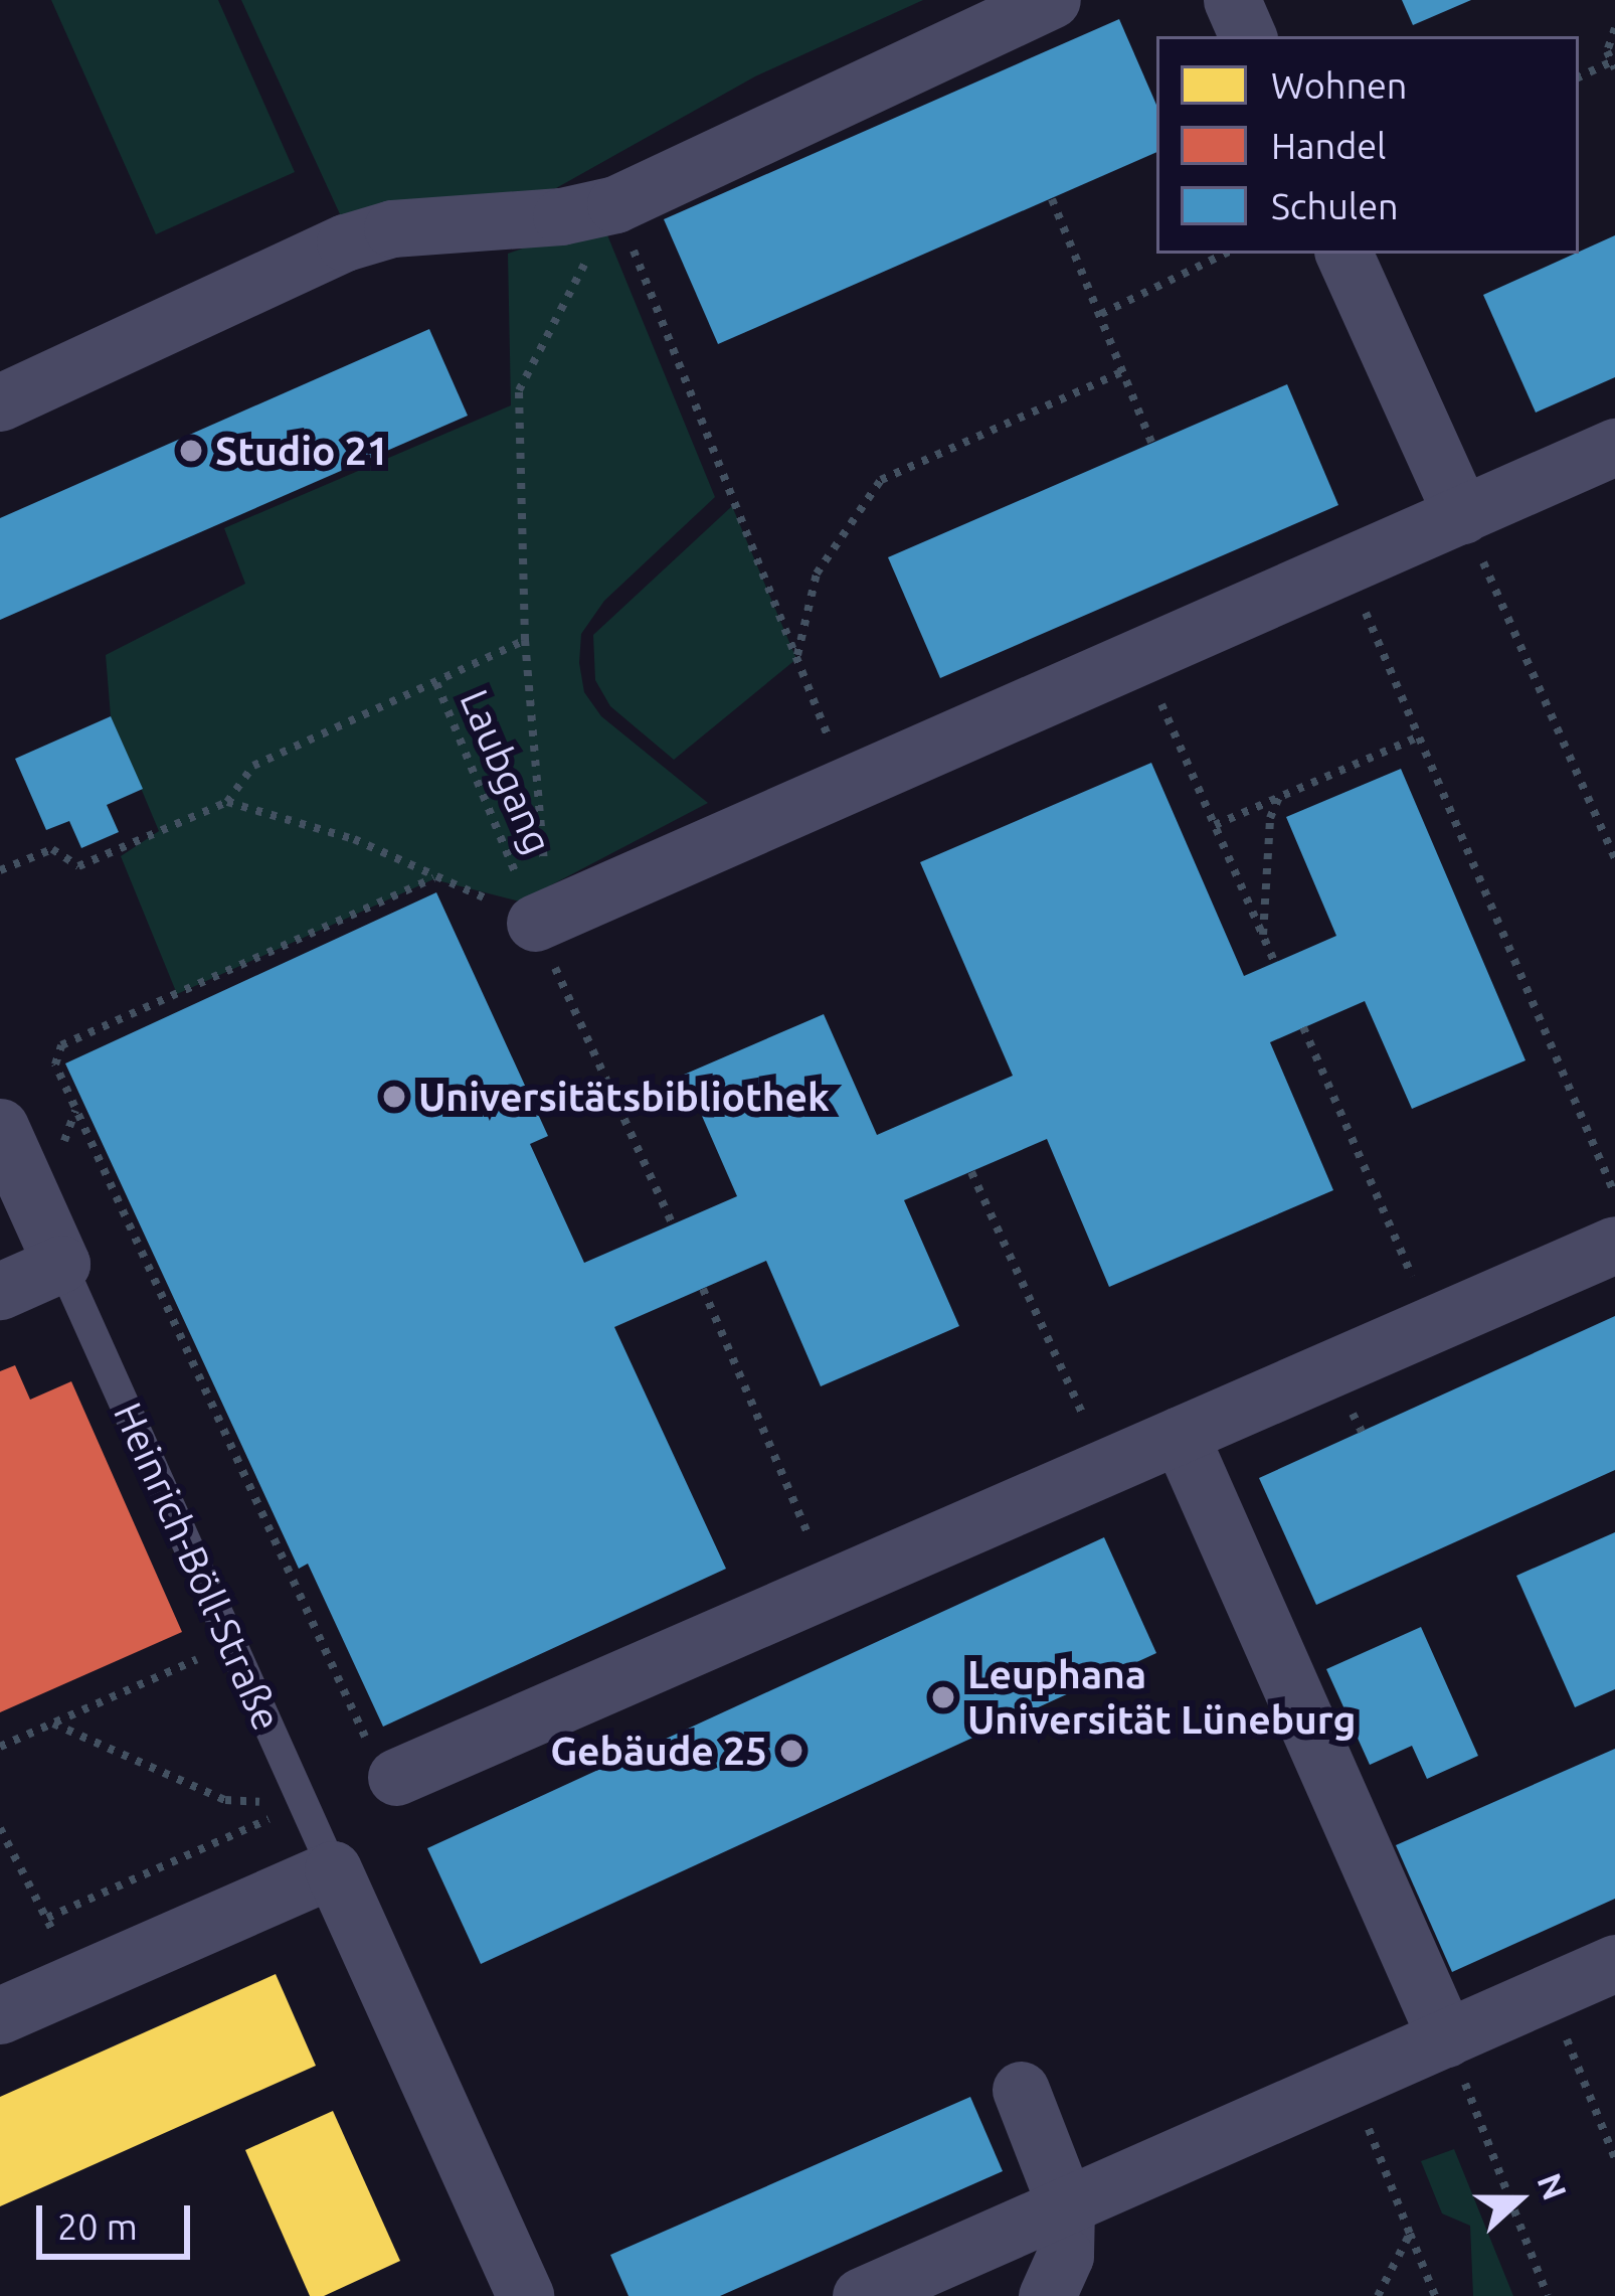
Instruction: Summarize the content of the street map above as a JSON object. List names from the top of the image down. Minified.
{"streets":{"street":["Heinrich-Böll-Straße"],"path":["Laubgang"]},"places":["Studio 21","Universitätsbibliothek","Leuphana Universität Lüneburg","Gebäude 25"],"legend":["Wohnen","Handel","Schulen"],"scale_bar":"20 m","north":"right"}
